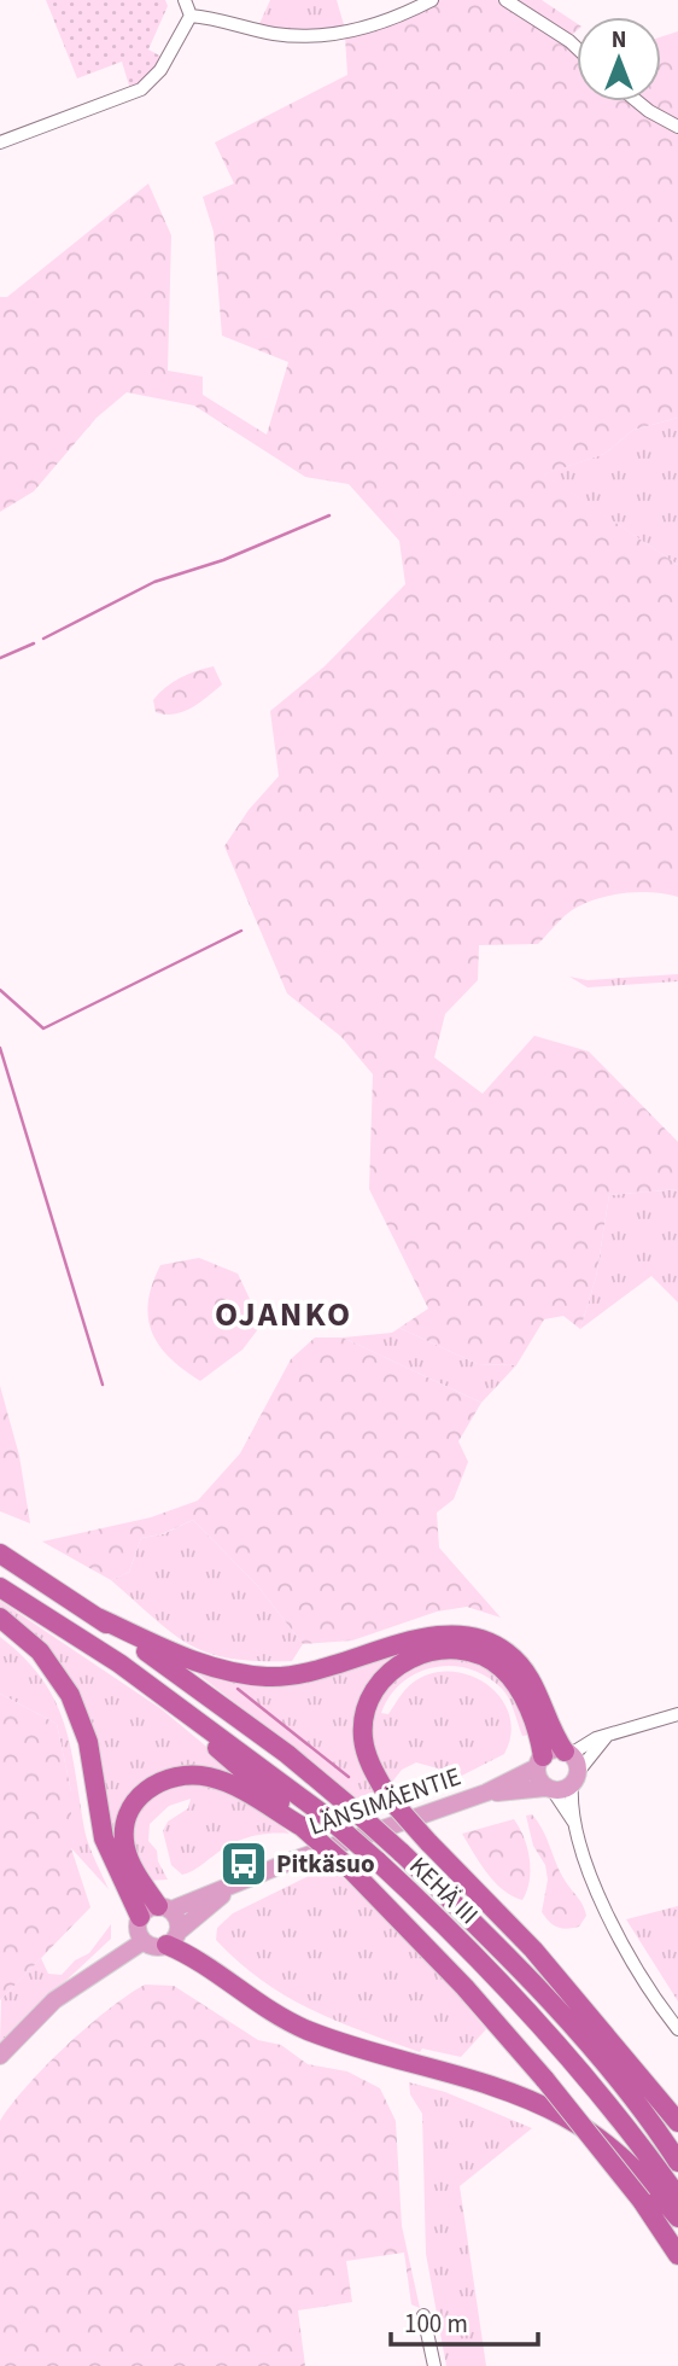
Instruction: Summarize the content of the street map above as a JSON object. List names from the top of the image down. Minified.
{"streets":{"highway":["KEHÄ III"],"main road":["LÄNSIMÄENTIE"]},"districts":["OJANKO"],"places":{"bus stop":["Pitkäsuo"]},"scale_bar":"100 m","north":"top"}
